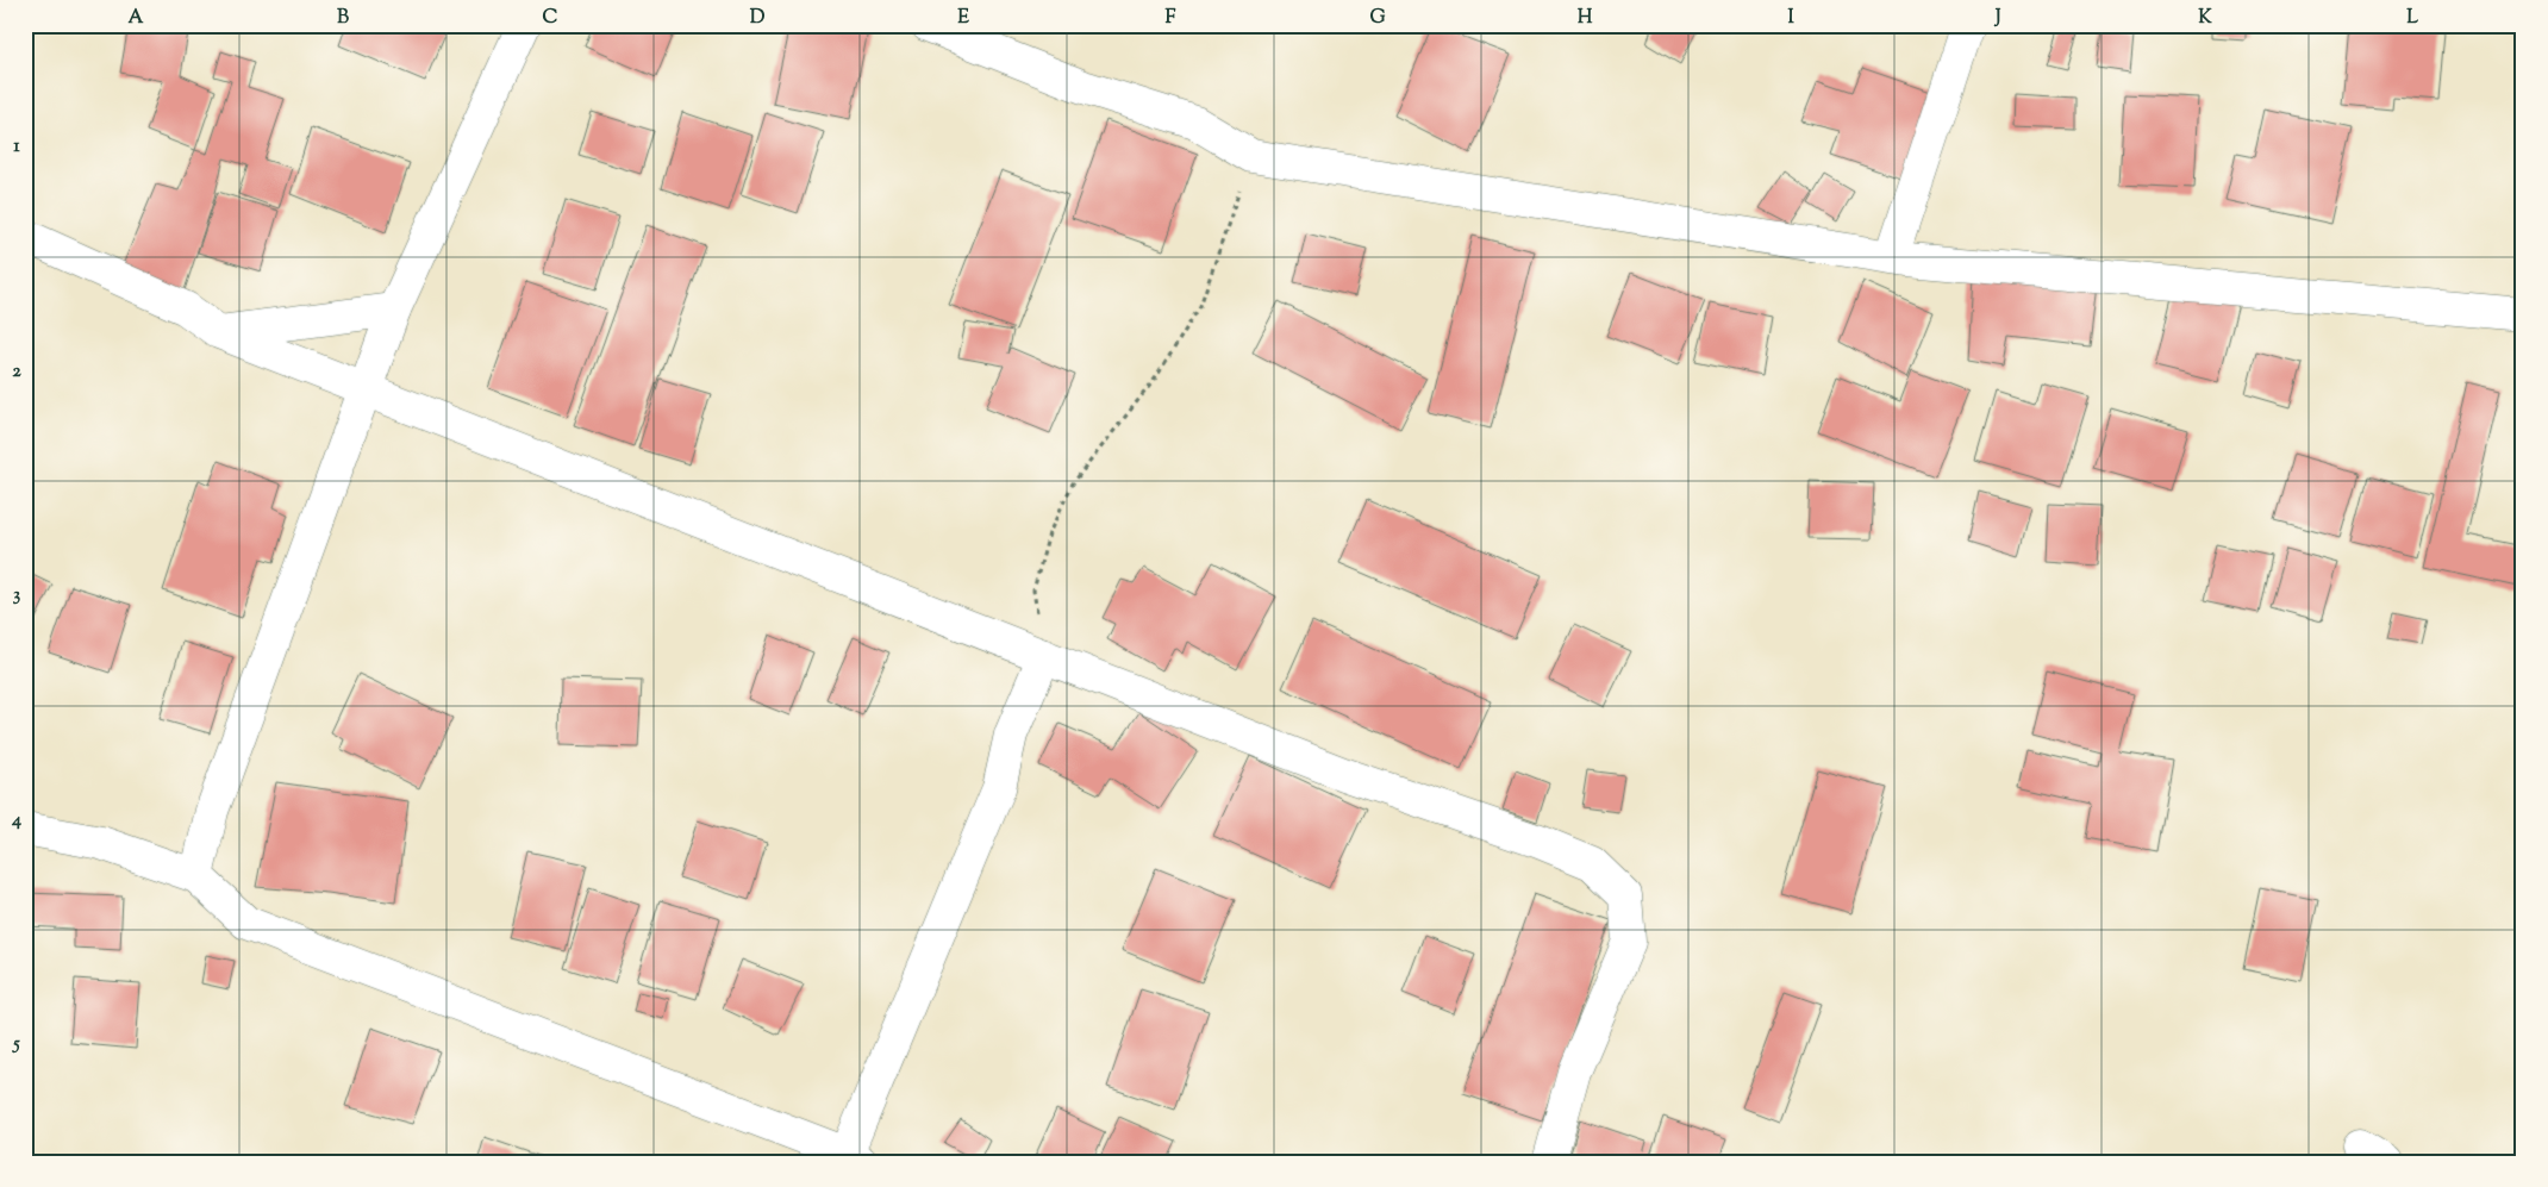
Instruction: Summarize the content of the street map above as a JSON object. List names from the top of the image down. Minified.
{"grid":{"columns":["A","B","C","D","E","F","G","H","I","J","K","L"],"rows":["1","2","3","4","5"]}}
